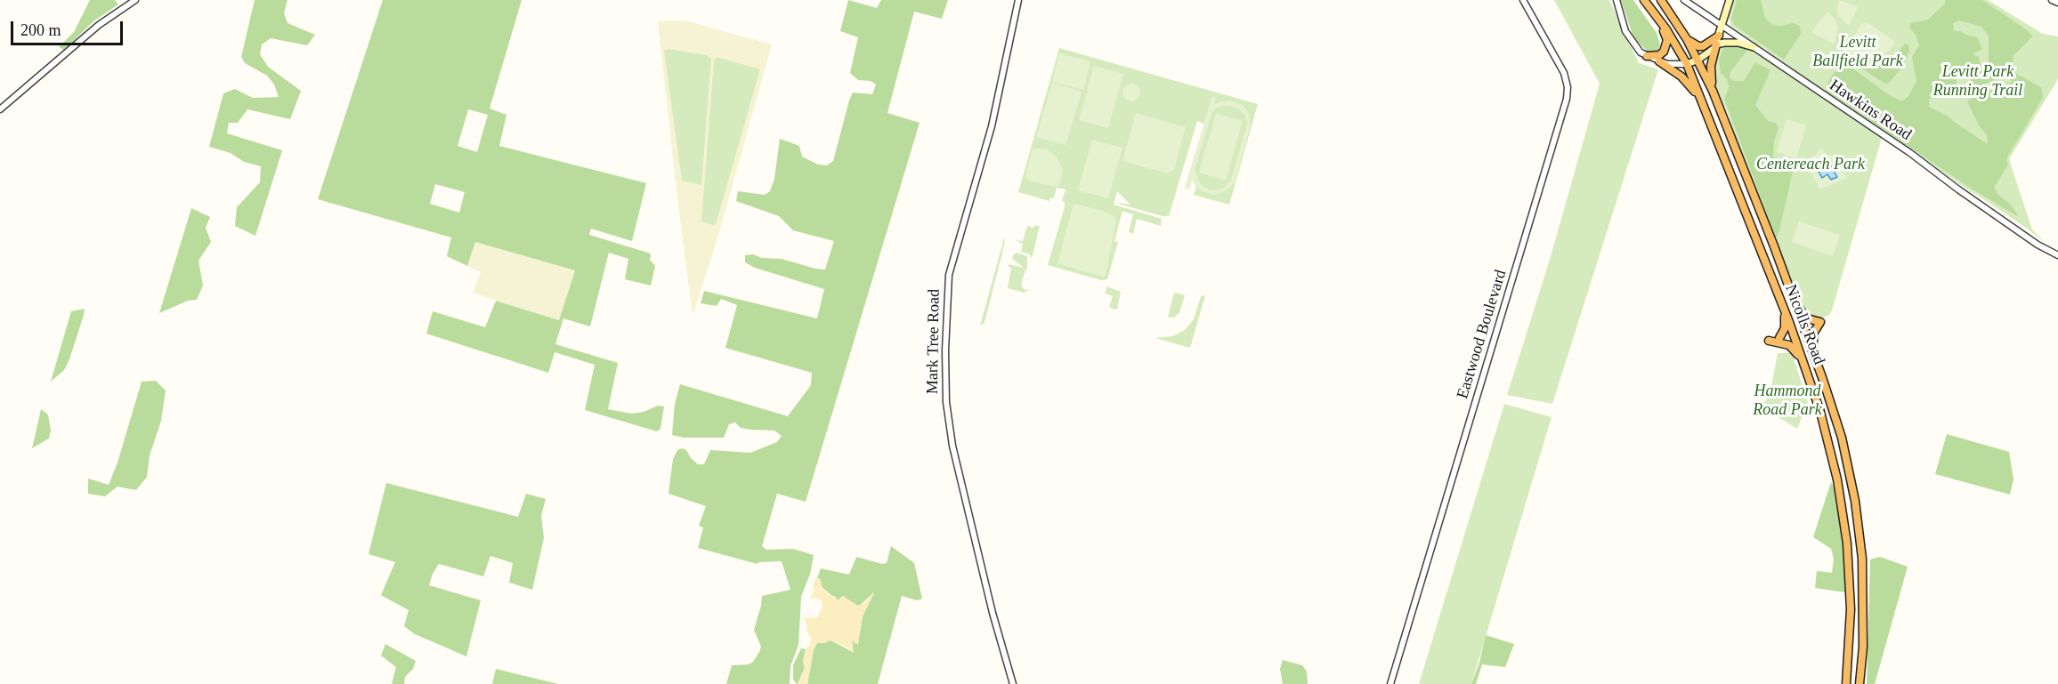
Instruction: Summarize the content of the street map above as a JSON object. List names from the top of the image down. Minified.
{"streets":{"highway":["Nicolls Road"],"street":["Hawkins Road","Eastwood Boulevard","Mark Tree Road"]},"parks":["Levitt Ballfield Park","Levitt Park Running Trail","Centereach Park","Hammond Road Park"],"scale_bar":"200 m"}
